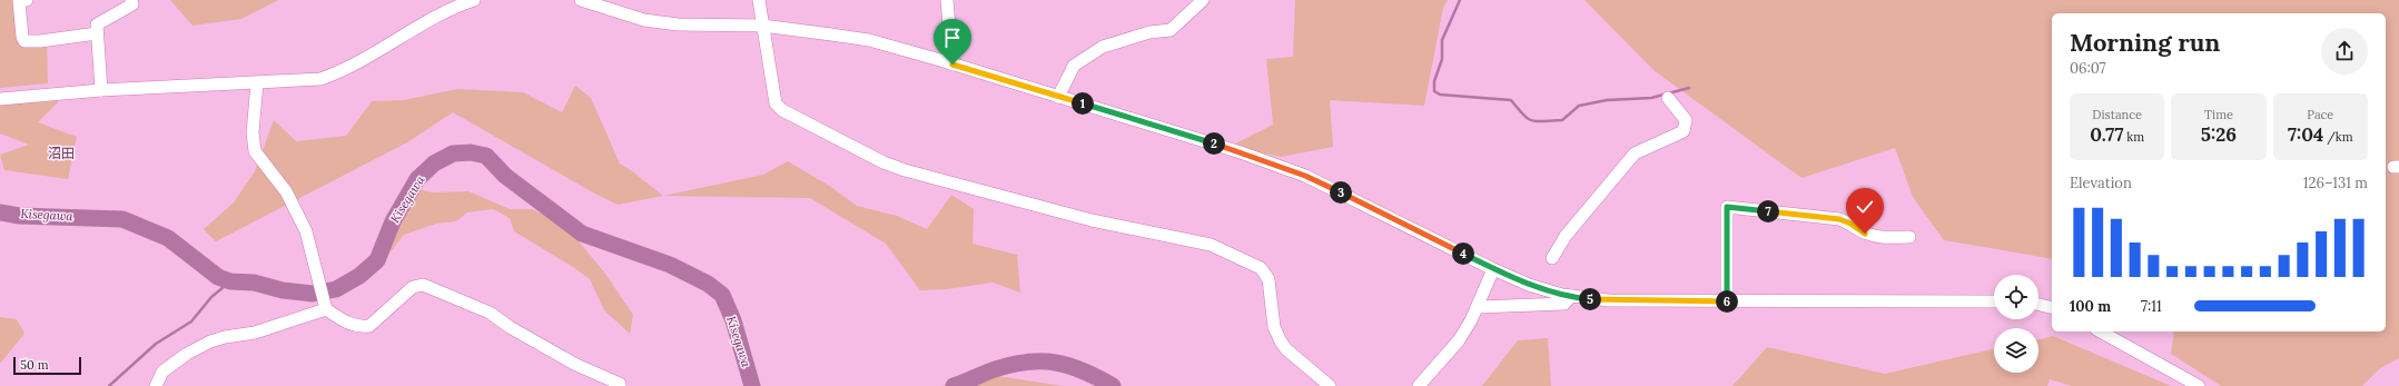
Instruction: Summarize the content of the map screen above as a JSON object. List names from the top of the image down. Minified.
{"districts":["沼田"],"water":["Kisegawa"],"scale_bar":"50 m","page":{"heading":["Morning run","06:07"],"stats":[["Distance","0.77 km"],["Time","5:26"],["Pace","7:04 /km"]],"pins":["1","2","3","7","4","5","6"],"chart":["Elevation","126–131 m"],"list":[{"name":"100 m","note":"7:11"}],"scale":"50 m"}}
